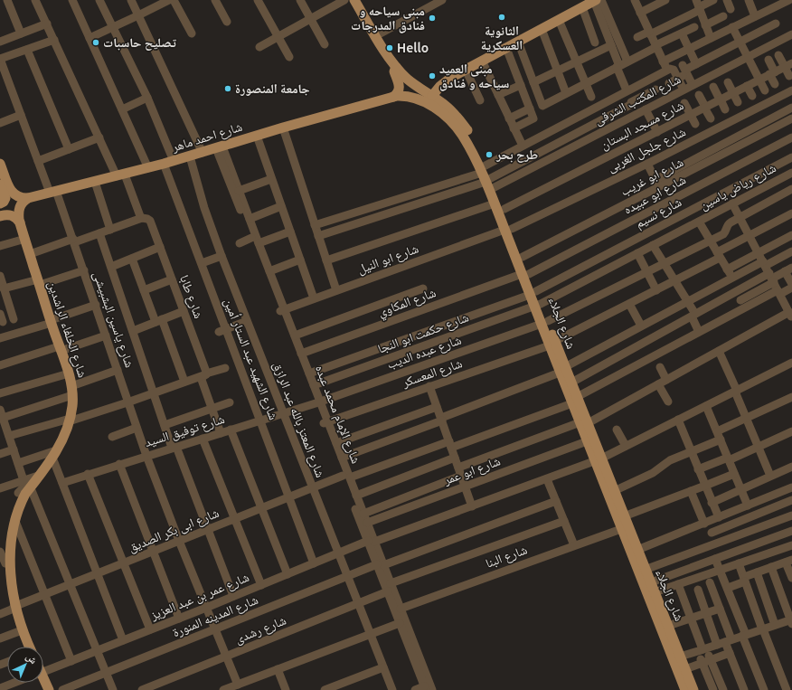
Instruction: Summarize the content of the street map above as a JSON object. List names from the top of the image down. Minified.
{"streets":{"main road":["شارع احمد ماهر","شارع الجلاء","شارع الخلفاء الراشدين"],"street":["شارع المكتب الشرقى","شارع مسجد البستان","شارع جلجل الغربى","شارع ابو غريب","شارع رياض ياسين","شارع ابو عبيده","شارع نسيم","شارع ابو النيل","شارع طابا","شارع المكاوي","شارع ياسين البشبيشى","شارع حكمت ابو النجا","شارع عبده الديب","شارع الشهيد عبد الستار أمين","شارع المعسكر","شارع الإمام محمد عبده","شارع المعتز بالله عبد الرازق","شارع توفيق السيد","شارع ابو عمر","شارع ابى بكر الصديق","شارع البنا","شارع عمر بن عبد العزيز","شارع المدينه المنورة","شارع رشدى"]},"crossings":[["شارع المكتب الشرقى","شارع الجلاء"],["شارع مسجد البستان","شارع الجلاء"],["شارع احمد ماهر","شارع طابا"],["شارع احمد ماهر","شارع ياسين البشبيشى"],["شارع احمد ماهر","شارع الجلاء"],["شارع احمد ماهر","شارع الخلفاء الراشدين"],["شارع احمد ماهر","شارع الشهيد عبد الستار أمين"],["شارع احمد ماهر","شارع الإمام محمد عبده"],["شارع احمد ماهر","شارع المعتز بالله عبد الرازق"],["شارع جلجل الغربى","شارع ابو النيل"],["شارع جلجل الغربى","شارع الجلاء"],["شارع ابو غريب","شارع الجلاء"],["شارع رياض ياسين","شارع الجلاء"],["شارع رياض ياسين","شارع حكمت ابو النجا"],["شارع ابو عبيده","شارع المكاوي"],["شارع ابو عبيده","شارع الجلاء"],["شارع نسيم","شارع الجلاء"],["شارع نسيم","شارع الإمام محمد عبده"],["شارع ابو النيل","شارع الجلاء"],["شارع ابو النيل","شارع الإمام محمد عبده"],["شارع طابا","شارع توفيق السيد"],["شارع المكاوي","شارع الجلاء"],["شارع المكاوي","شارع الإمام محمد عبده"],["شارع ياسين البشبيشى","شارع توفيق السيد"],["شارع ياسين البشبيشى","شارع ابى بكر الصديق"],["شارع ياسين البشبيشى","شارع عمر بن عبد العزيز"],["شارع ياسين البشبيشى","شارع المدينه المنورة"],["شارع ياسين البشبيشى","شارع رشدى"],["شارع الجلاء","شارع حكمت ابو النجا"],["شارع الجلاء","شارع عبده الديب"],["شارع الجلاء","شارع المعسكر"],["شارع الجلاء","شارع ابو عمر"],["شارع الجلاء","شارع ابى بكر الصديق"],["شارع الجلاء","شارع البنا"],["شارع الجلاء","شارع عمر بن عبد العزيز"],["شارع الخلفاء الراشدين","شارع ابى بكر الصديق"],["شارع حكمت ابو النجا","شارع الإمام محمد عبده"],["شارع عبده الديب","شارع الإمام محمد عبده"],["شارع عبده الديب","شارع توفيق السيد"],["شارع الشهيد عبد الستار أمين","شارع توفيق السيد"],["شارع الشهيد عبد الستار أمين","شارع ابى بكر الصديق"],["شارع الشهيد عبد الستار أمين","شارع عمر بن عبد العزيز"],["شارع المعسكر","شارع الإمام محمد عبده"],["شارع الإمام محمد عبده","شارع توفيق السيد"],["شارع الإمام محمد عبده","شارع ابو عمر"],["شارع الإمام محمد عبده","شارع ابى بكر الصديق"],["شارع الإمام محمد عبده","شارع البنا"],["شارع الإمام محمد عبده","شارع عمر بن عبد العزيز"],["شارع الإمام محمد عبده","شارع المدينه المنورة"],["شارع الإمام محمد عبده","شارع رشدى"],["شارع المعتز بالله عبد الرازق","شارع توفيق السيد"],["شارع المعتز بالله عبد الرازق","شارع ابى بكر الصديق"],["شارع المعتز بالله عبد الرازق","شارع عمر بن عبد العزيز"],["شارع المعتز بالله عبد الرازق","شارع المدينه المنورة"],["شارع المعتز بالله عبد الرازق","شارع رشدى"]],"places":["الثانوية العسكرية","مبنى سياحه و فنادق المدرجات","تصليح حاسبات","Hello","مبنى العميد سياحه و فنادق","جامعة المنصورة","طرح بحر"],"north":"top right"}
